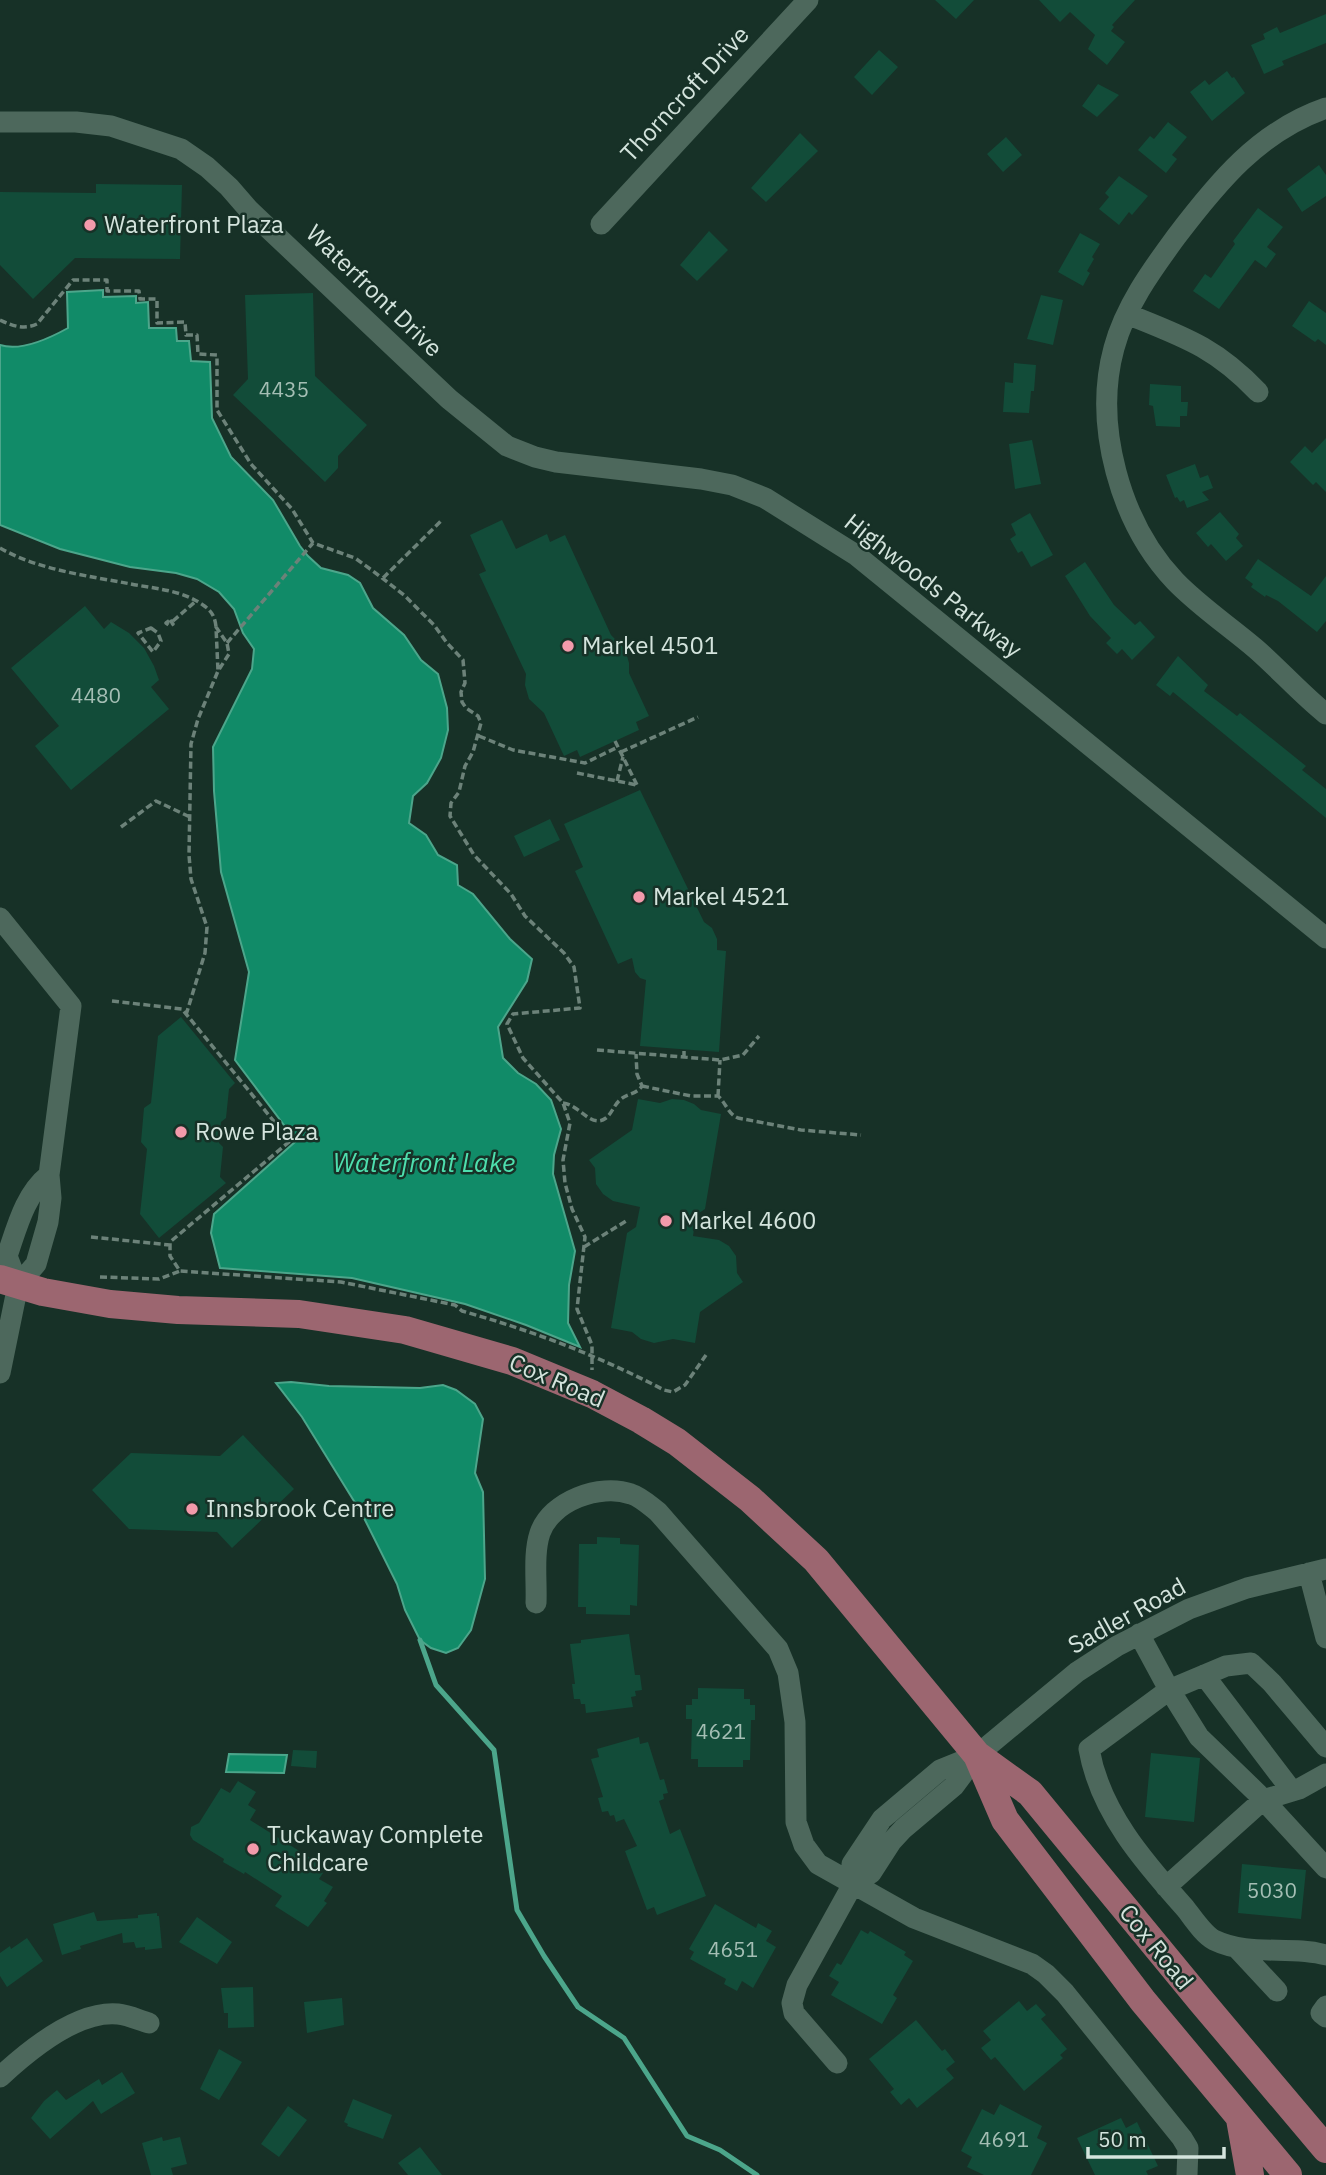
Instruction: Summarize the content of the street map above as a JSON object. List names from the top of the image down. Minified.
{"streets":{"main road":["Cox Road"],"street":["Thorncroft Drive","Waterfront Drive","Highwoods Parkway","Sadler Road"]},"crossings":[["Waterfront Drive","Highwoods Parkway"],["Cox Road","Sadler Road"]],"water":["Waterfront Lake"],"places":["Waterfront Plaza","Markel 4501","Markel 4521","Rowe Plaza","Markel 4600","Innsbrook Centre","Tuckaway Complete Childcare"],"house_numbers":["4435","4480","4621","5030","4651","4691"],"scale_bar":"50 m"}
